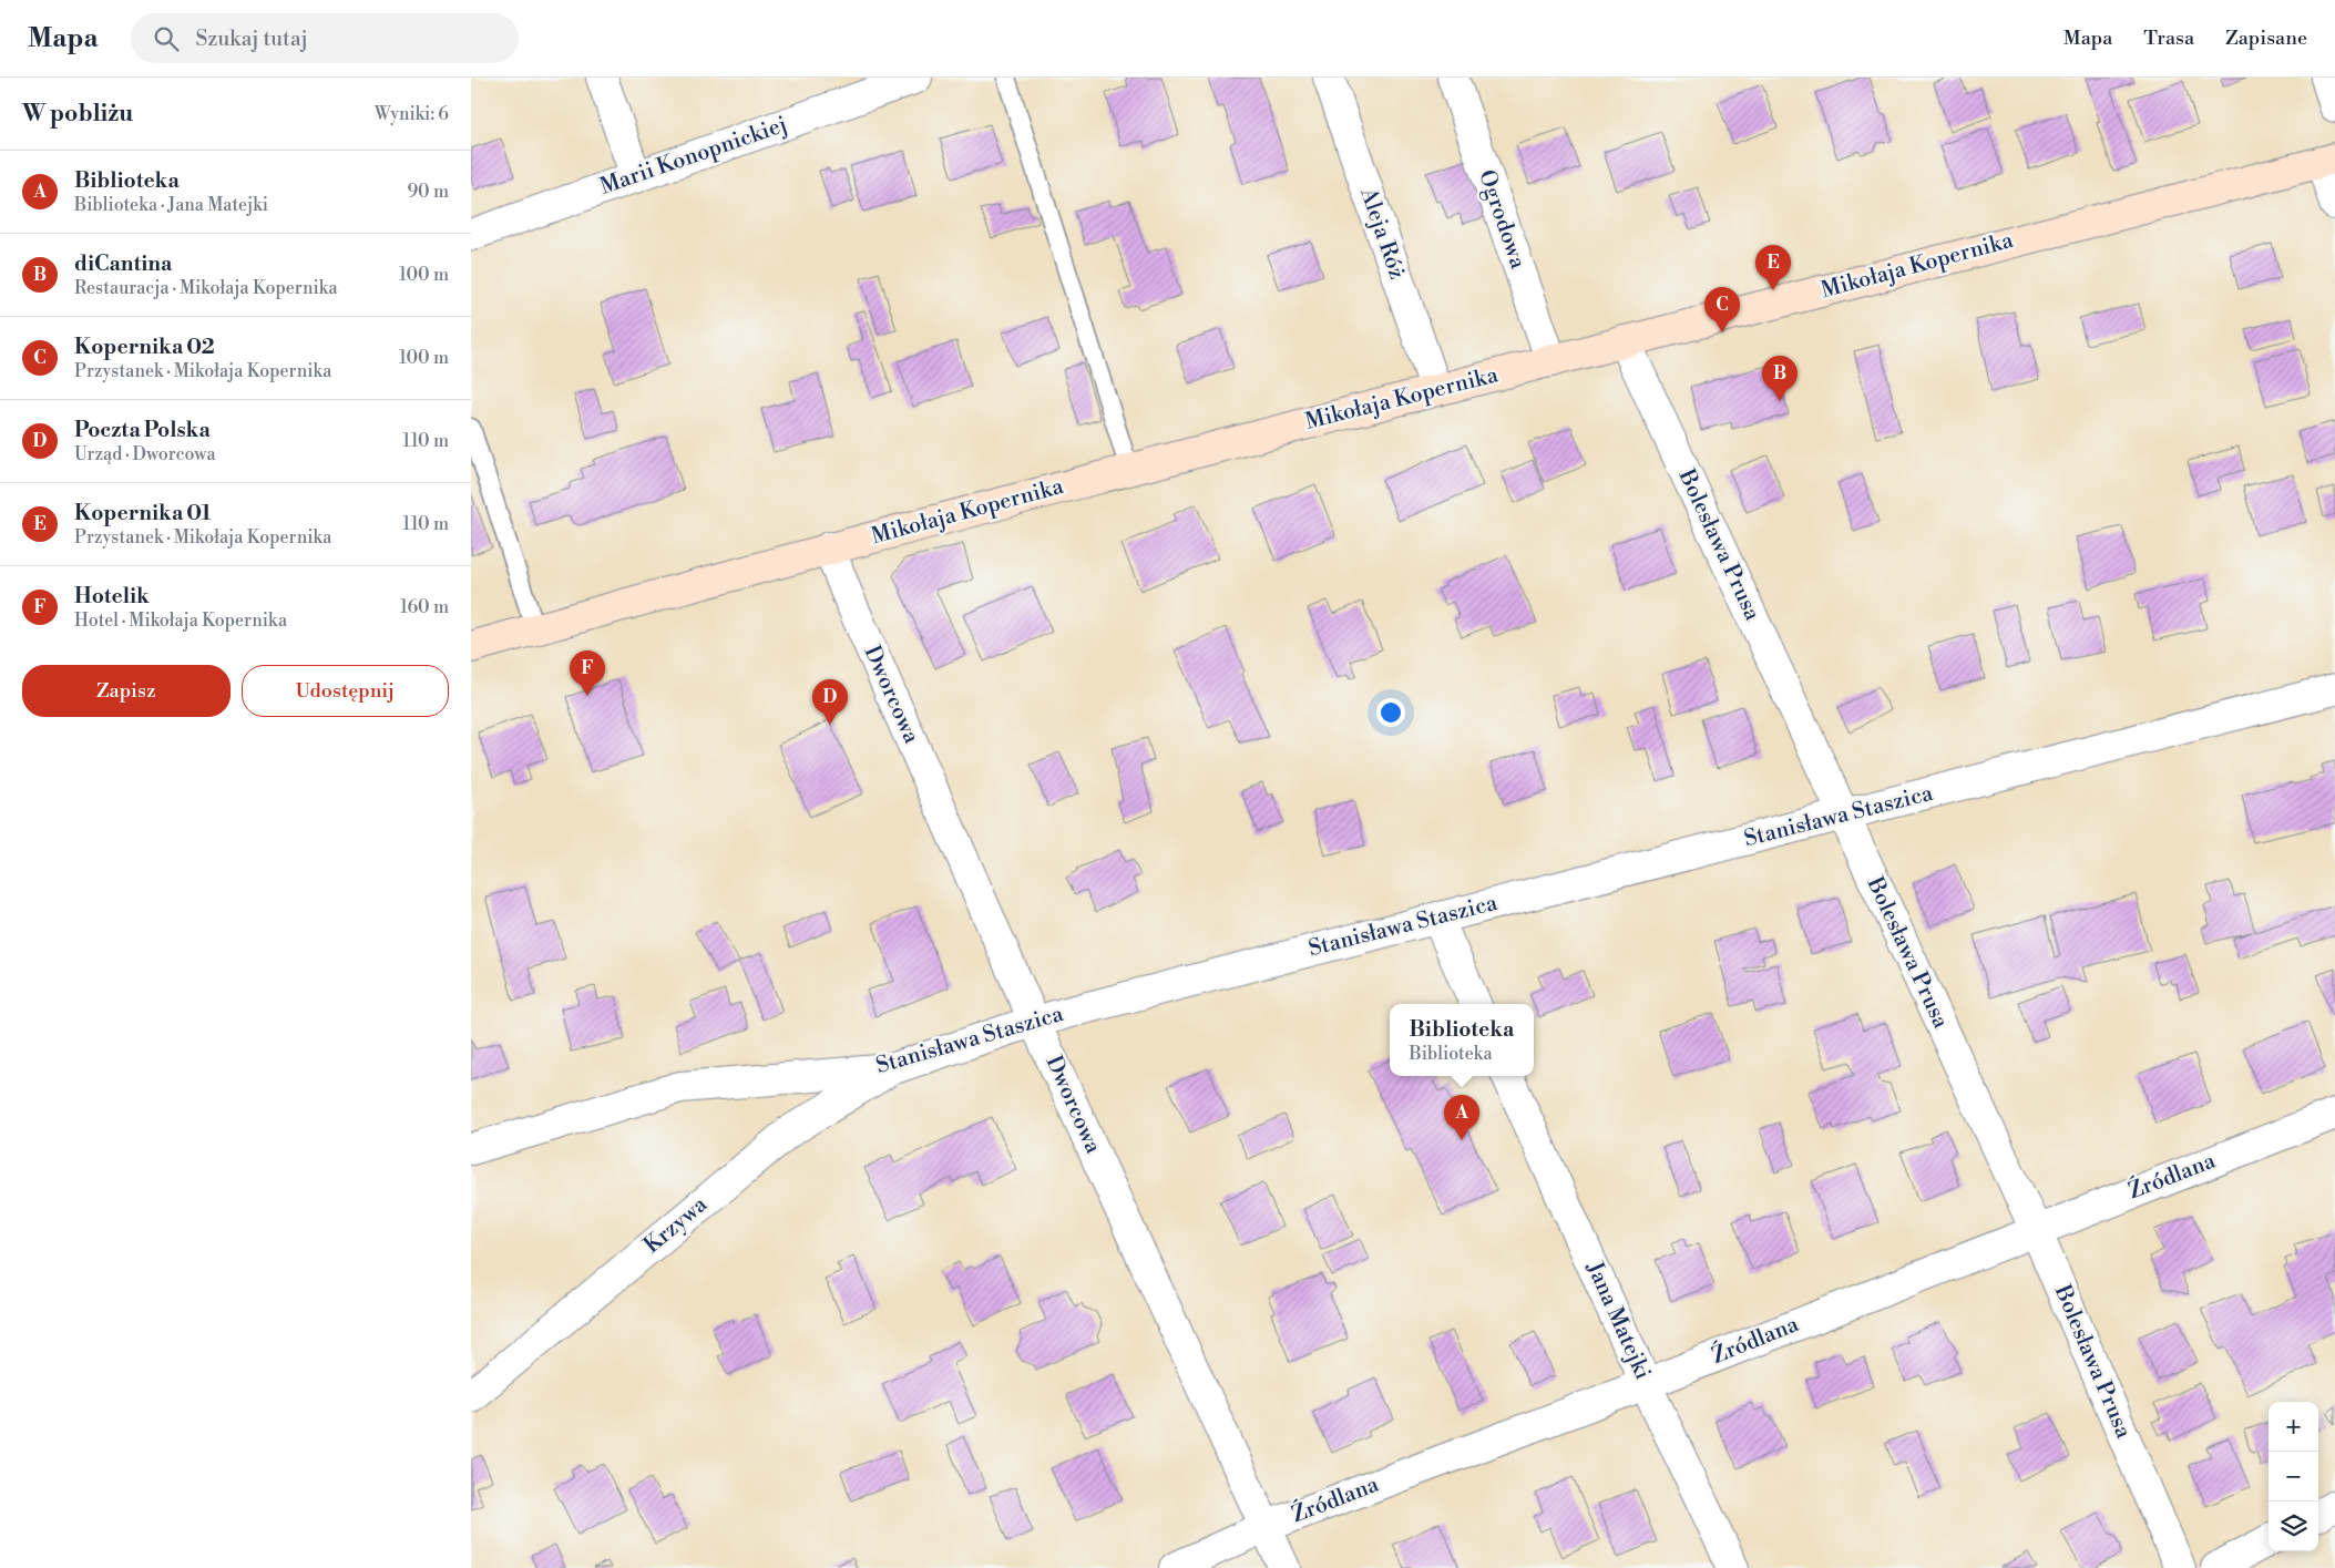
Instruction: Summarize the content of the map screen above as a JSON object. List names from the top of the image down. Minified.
{"streets":{"street":["Marii Konopnickiej","Ogrodowa","Aleja Róż","Mikołaja Kopernika","Bolesława Prusa","Dworcowa","Stanisława Staszica","Źródlana","Krzywa","Jana Matejki"]},"crossings":[["Ogrodowa","Mikołaja Kopernika"],["Aleja Róż","Mikołaja Kopernika"],["Mikołaja Kopernika","Bolesława Prusa"],["Mikołaja Kopernika","Dworcowa"],["Bolesława Prusa","Stanisława Staszica"],["Bolesława Prusa","Źródlana"],["Dworcowa","Stanisława Staszica"],["Dworcowa","Źródlana"],["Stanisława Staszica","Krzywa"],["Źródlana","Jana Matejki"]],"page":{"header":"Mapa","search":"Szukaj tutaj","nav":["Mapa","Trasa","Zapisane"],"heading":["W pobliżu","Wyniki: 6"],"list":[{"mark":"A","name":"Biblioteka","note":"Biblioteka · Jana Matejki","value":"90 m"},{"mark":"B","name":"diCantina","note":"Restauracja · Mikołaja Kopernika","value":"100 m"},{"mark":"C","name":"Kopernika 02","note":"Przystanek · Mikołaja Kopernika","value":"100 m"},{"mark":"D","name":"Poczta Polska","note":"Urząd · Dworcowa","value":"110 m"},{"mark":"E","name":"Kopernika 01","note":"Przystanek · Mikołaja Kopernika","value":"110 m"},{"mark":"F","name":"Hotelik","note":"Hotel · Mikołaja Kopernika","value":"160 m"}],"pins":["E","C","B","F","D","A"],"buttons":["Zapisz","Udostępnij"],"popup":["Biblioteka","Biblioteka"],"map_buttons":["+","−"]}}
